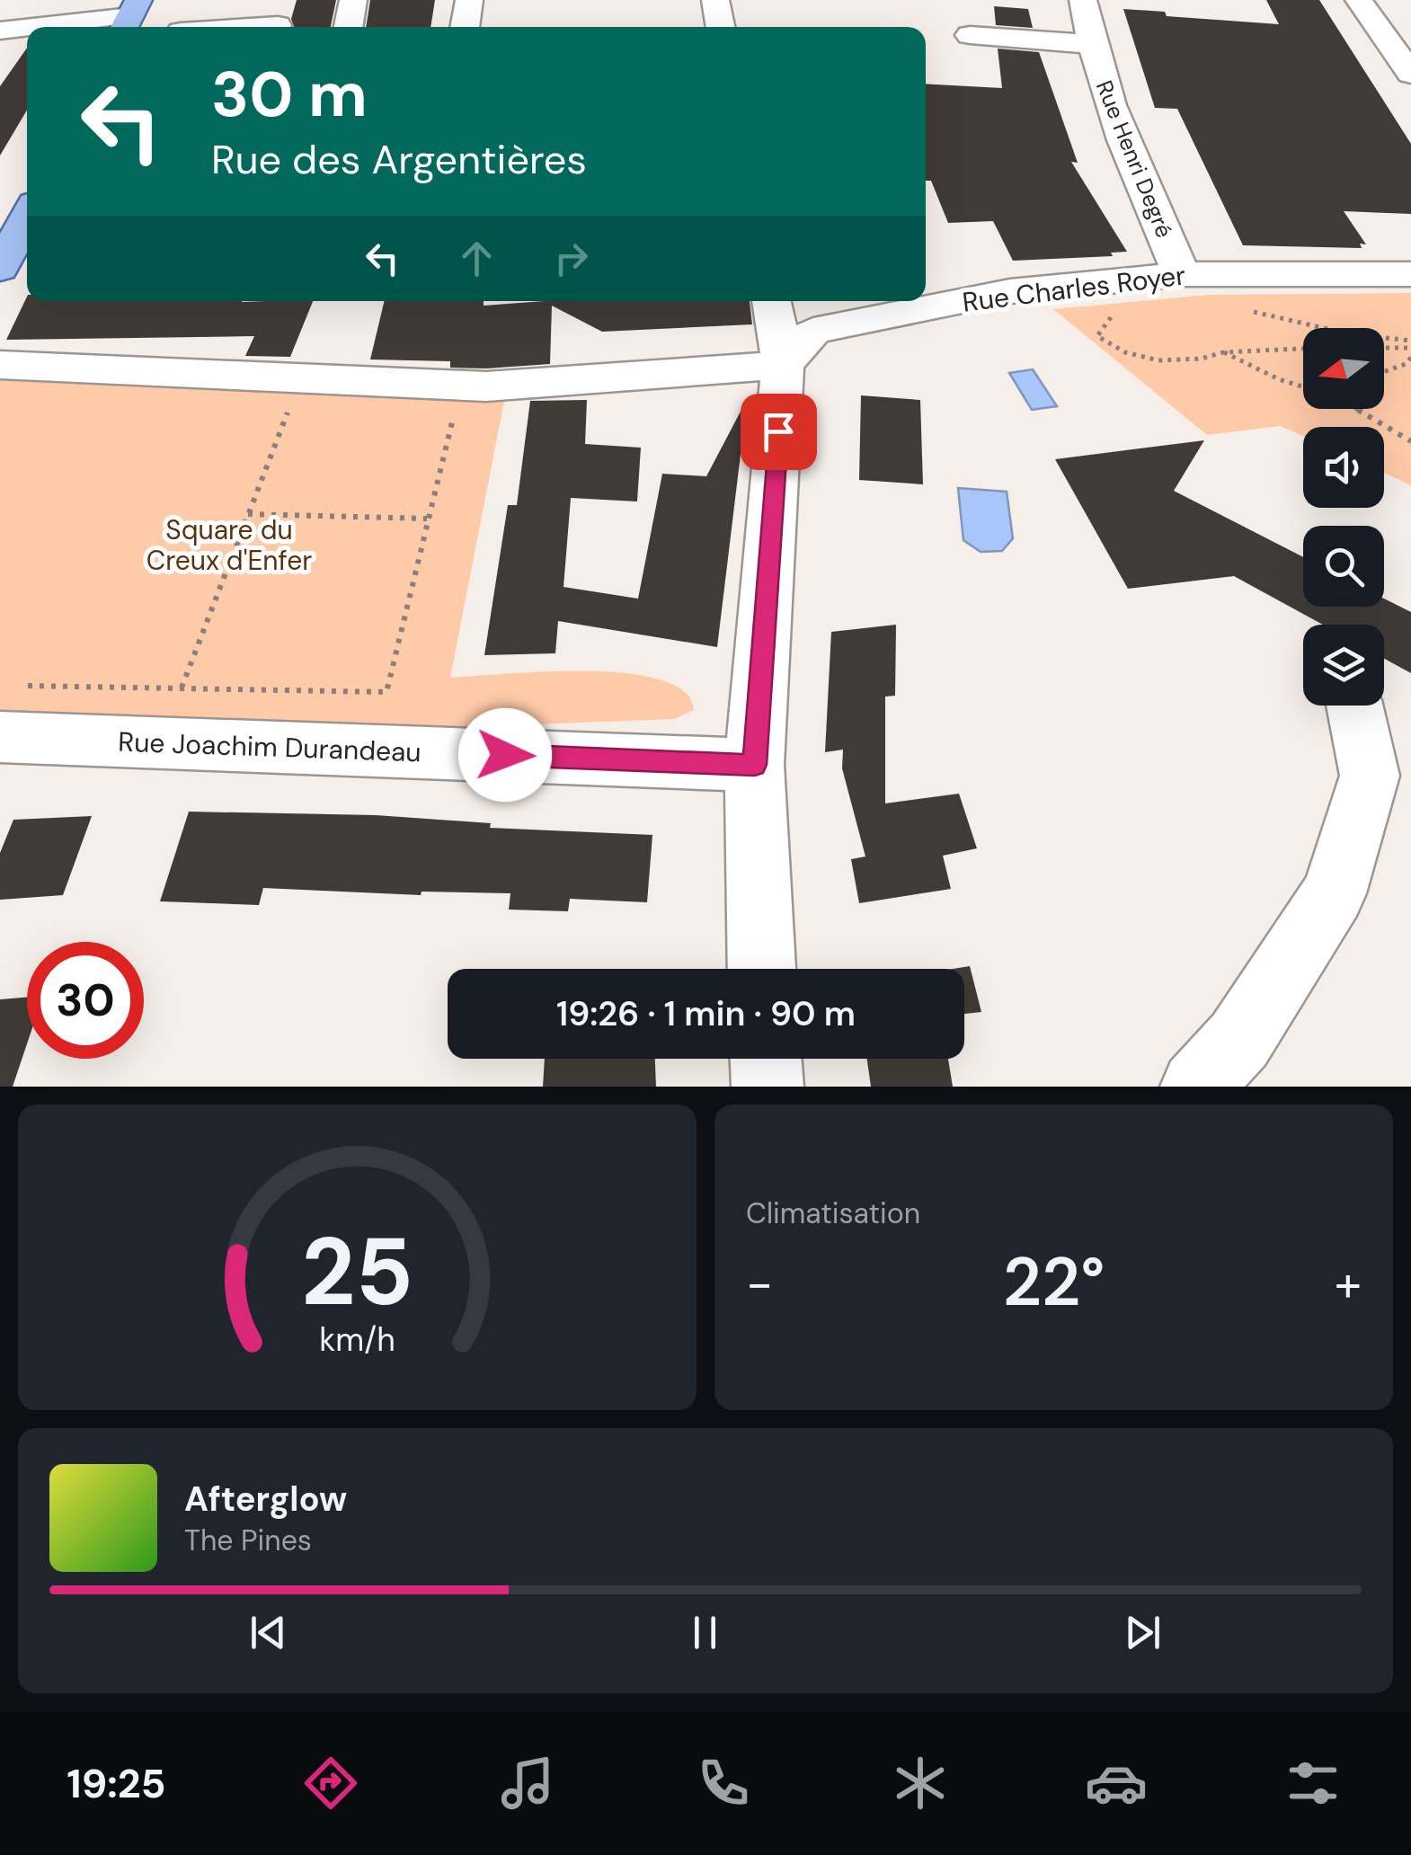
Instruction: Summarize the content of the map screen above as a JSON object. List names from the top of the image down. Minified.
{"streets":{"street":["Rue Henri Degré","Rue Charles Royer","Rue Joachim Durandeau"]},"crossings":[["Rue Henri Degré","Rue Charles Royer"]],"parks":["Square du Creux d'Enfer"],"north":"left","page":{"turn":["30 m","Rue des Argentières"],"limit":"30","trip":"19:26 · 1 min · 90 m","tile":"Climatisation","heat":["−","22°","+"],"song":["Afterglow","The Pines"],"tabs":"19:25","gauge":["25","km/h"]}}
